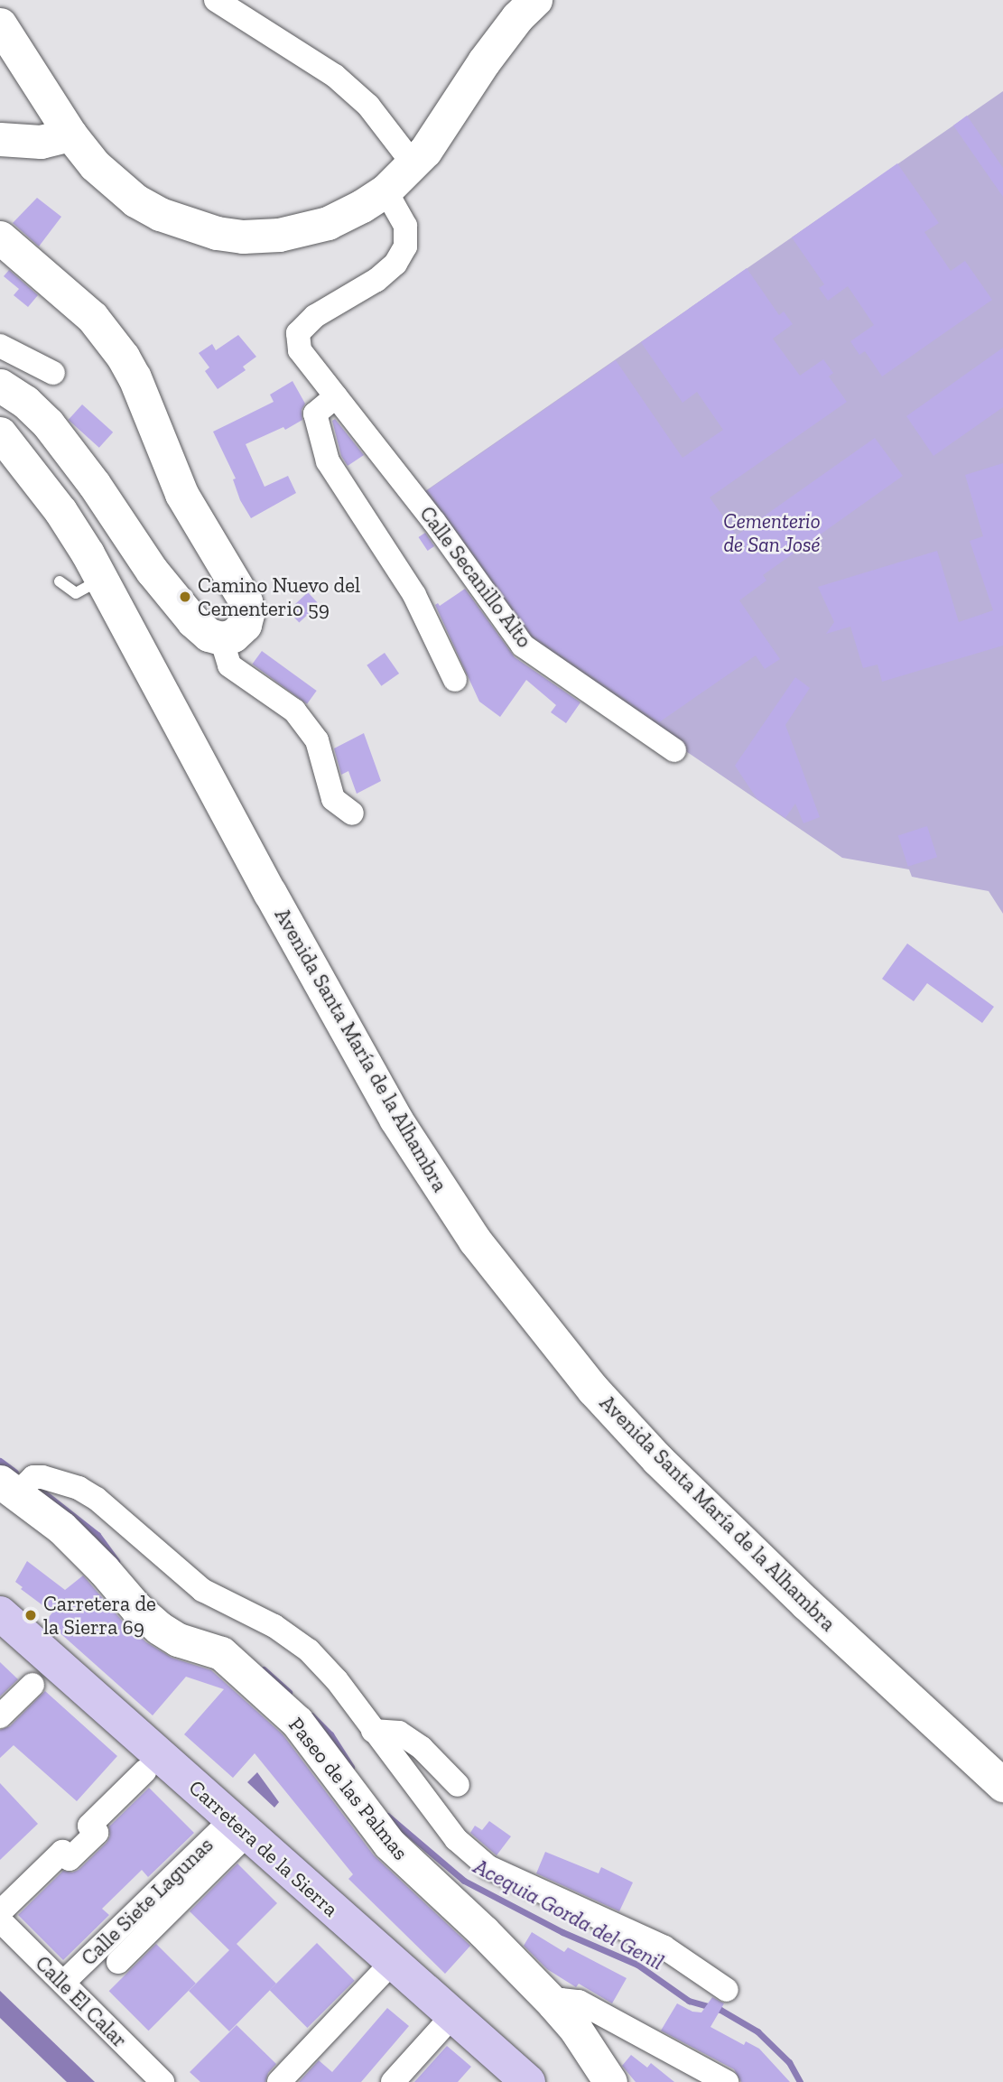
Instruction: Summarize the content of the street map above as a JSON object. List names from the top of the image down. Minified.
{"streets":{"main road":["Carretera de la Sierra"],"street":["Calle Secanillo Alto","Avenida Santa María de la Alhambra","Paseo de las Palmas","Calle Siete Lagunas","Calle El Calar"]},"crossings":[["Carretera de la Sierra","Calle Siete Lagunas"],["Calle Siete Lagunas","Calle El Calar"]],"water":["Acequia Gorda del Genil"],"parks":["Cementerio de San José"],"places":["Camino Nuevo del Cementerio 59","Carretera de la Sierra 69"]}
